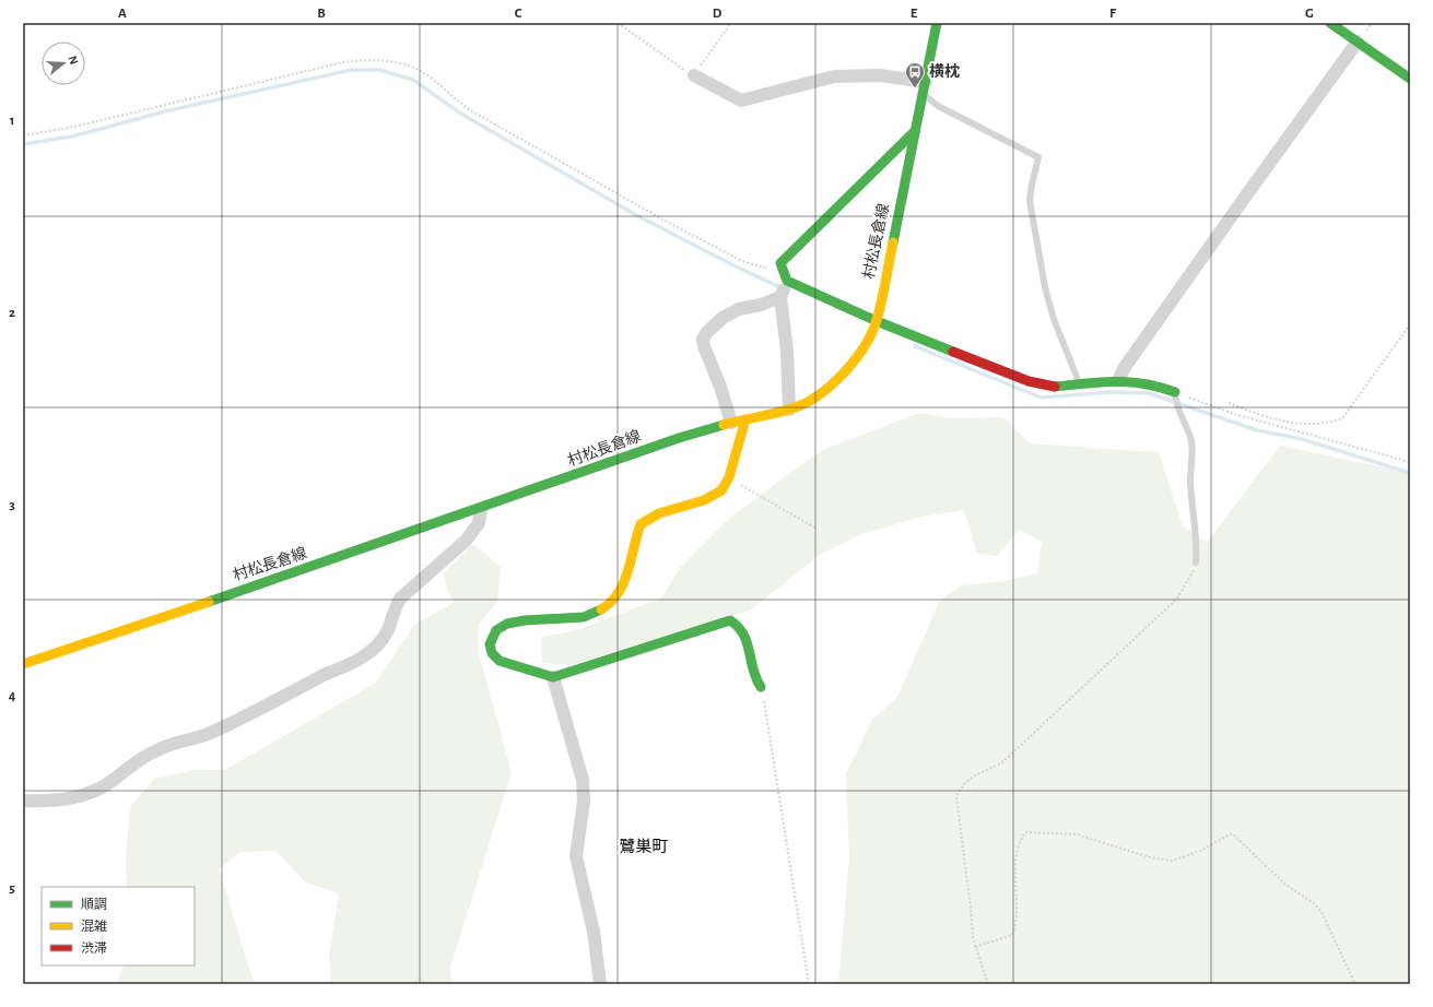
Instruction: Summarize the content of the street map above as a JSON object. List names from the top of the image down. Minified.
{"streets":{"street":["村松長倉線"]},"districts":["鷺巣町"],"places":{"bus stop":["横枕"]},"legend":["順調","混雑","渋滞"],"north":"right","grid":{"columns":["A","B","C","D","E","F","G"],"rows":["1","2","3","4","5"]}}
